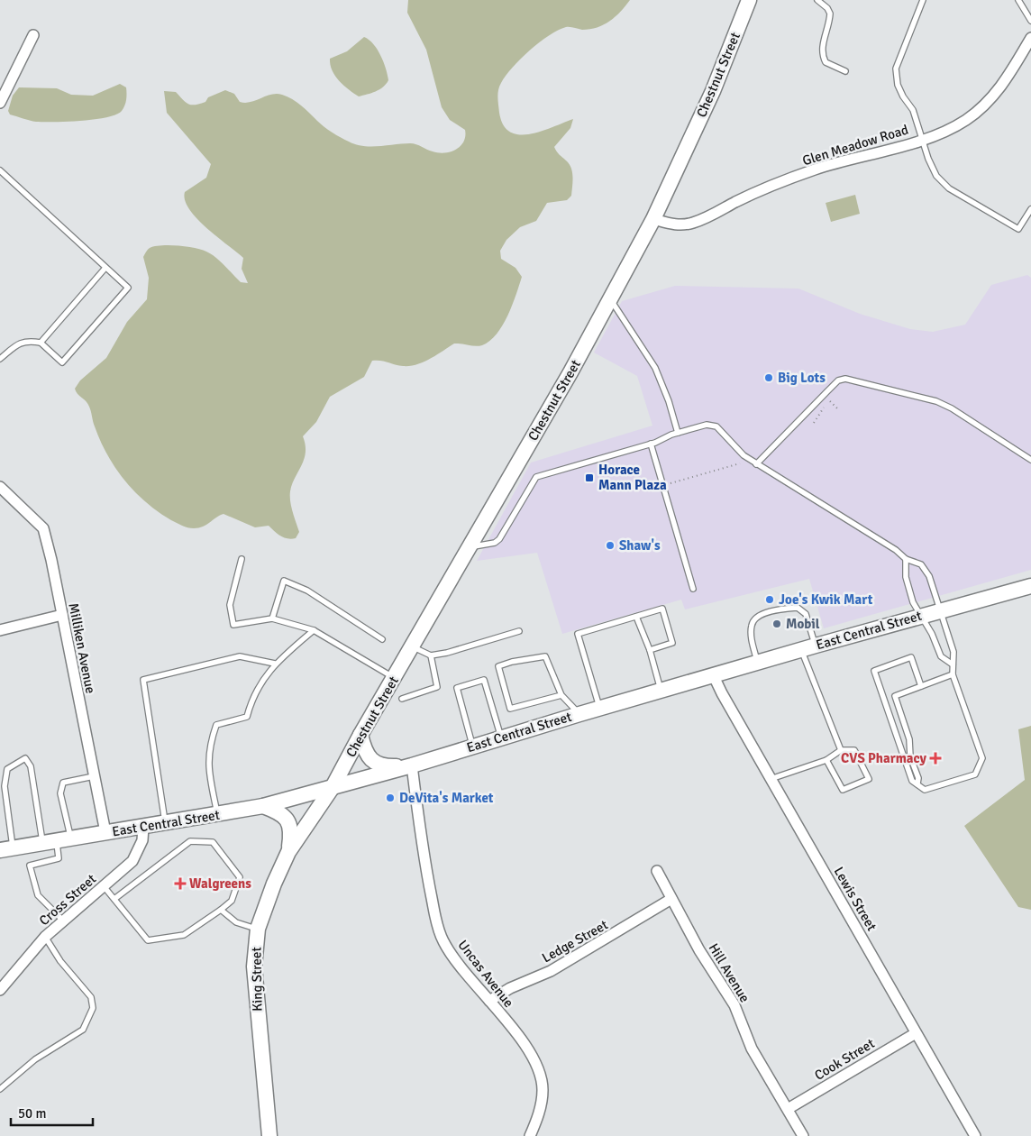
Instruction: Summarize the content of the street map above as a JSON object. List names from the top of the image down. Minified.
{"streets":{"main road":["Chestnut Street","East Central Street","King Street"],"street":["Glen Meadow Road","Milliken Avenue","Lewis Street","Cross Street","Ledge Street","Hill Avenue","Uncas Avenue","Cook Street"]},"crossings":[["Chestnut Street","Glen Meadow Road"],["Chestnut Street","East Central Street"],["Chestnut Street","King Street"],["East Central Street","Milliken Avenue"],["East Central Street","Lewis Street"],["East Central Street","Cross Street"],["East Central Street","Uncas Avenue"],["East Central Street","King Street"],["Lewis Street","Cook Street"],["Ledge Street","Hill Avenue"],["Ledge Street","Uncas Avenue"],["Hill Avenue","Cook Street"]],"places":{"other":["Big Lots","Shaw's","Joe's Kwik Mart","Mobil","DeVita's Market"],"transit":["Horace Mann Plaza"],"health":["CVS Pharmacy","Walgreens"]},"scale_bar":"50 m"}
